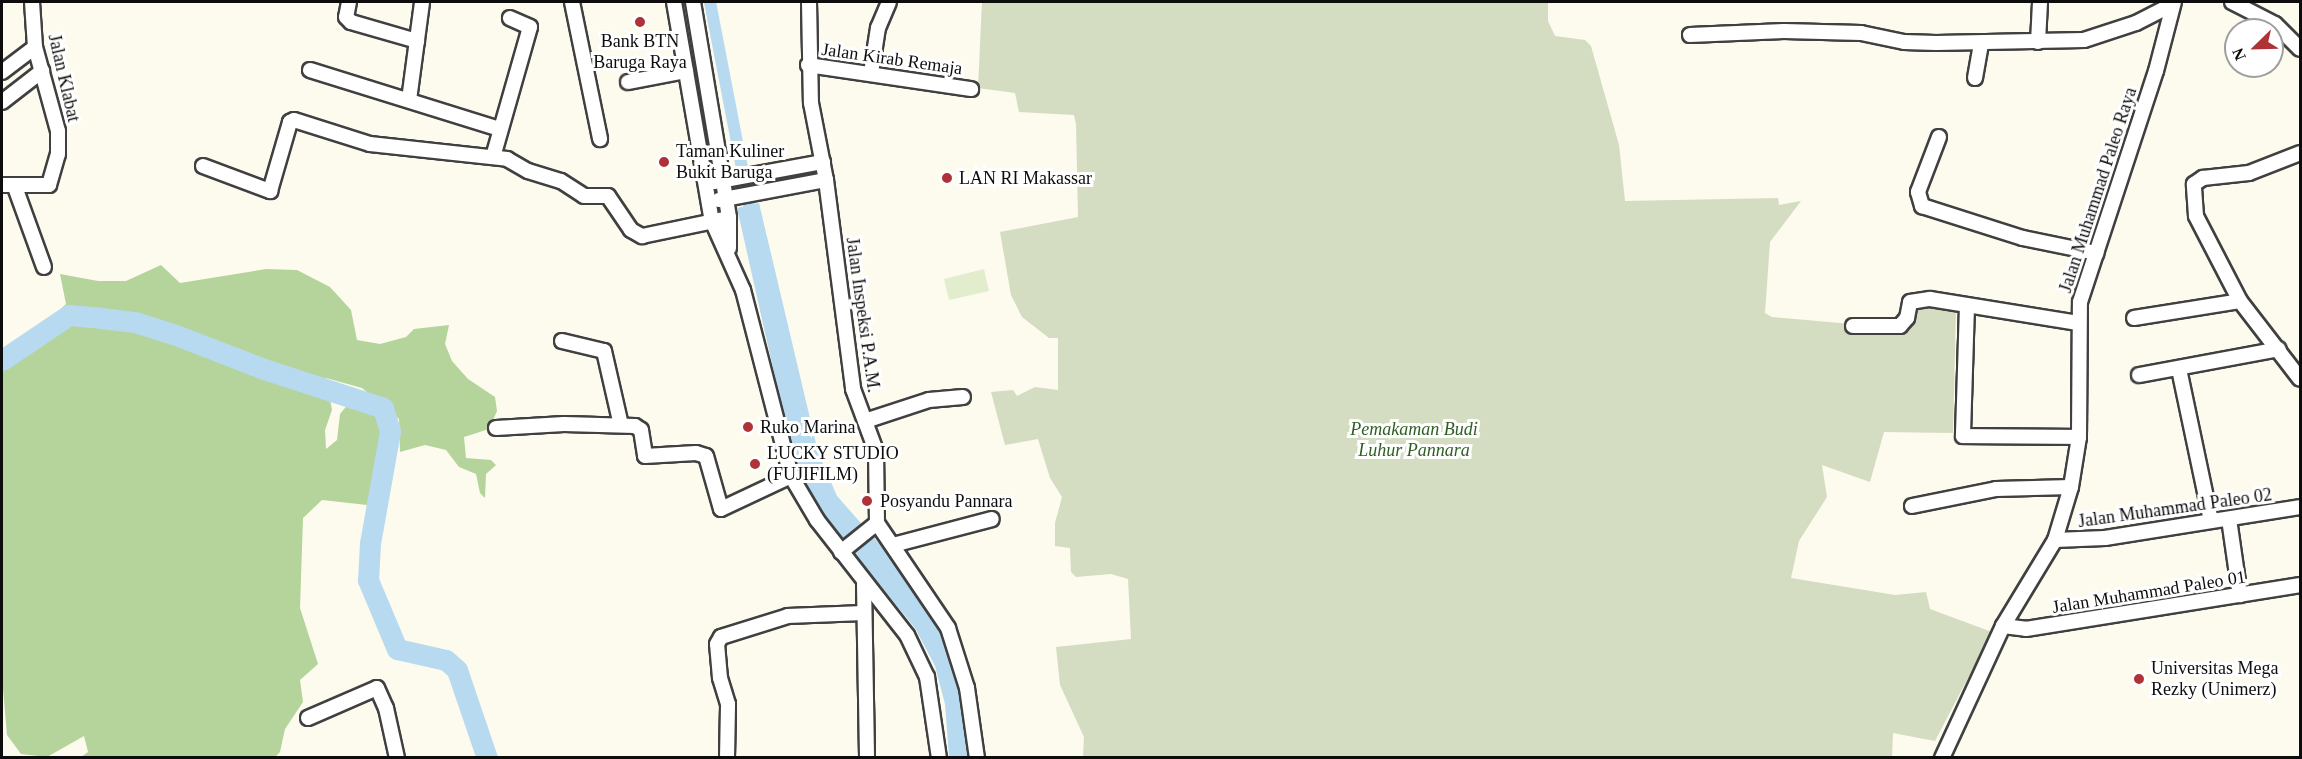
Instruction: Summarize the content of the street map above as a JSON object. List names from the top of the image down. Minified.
{"streets":{"street":["Jalan Kirab Remaja","Jalan Klabat","Jalan Muhammad Paleo Raya","Jalan Inspeksi P.A.M.","Jalan Muhammad Paleo 02","Jalan Muhammad Paleo 01"]},"crossings":[["Jalan Kirab Remaja","Jalan Inspeksi P.A.M."],["Jalan Muhammad Paleo Raya","Jalan Muhammad Paleo 02"],["Jalan Muhammad Paleo Raya","Jalan Muhammad Paleo 01"]],"parks":["Pemakaman Budi Luhur Pannara"],"places":["Bank BTN Baruga Raya","Taman Kuliner Bukit Baruga","LAN RI Makassar","Ruko Marina","LUCKY STUDIO (FUJIFILM)","Posyandu Pannara","Universitas Mega Rezky (Unimerz)"],"north":"bottom left"}
